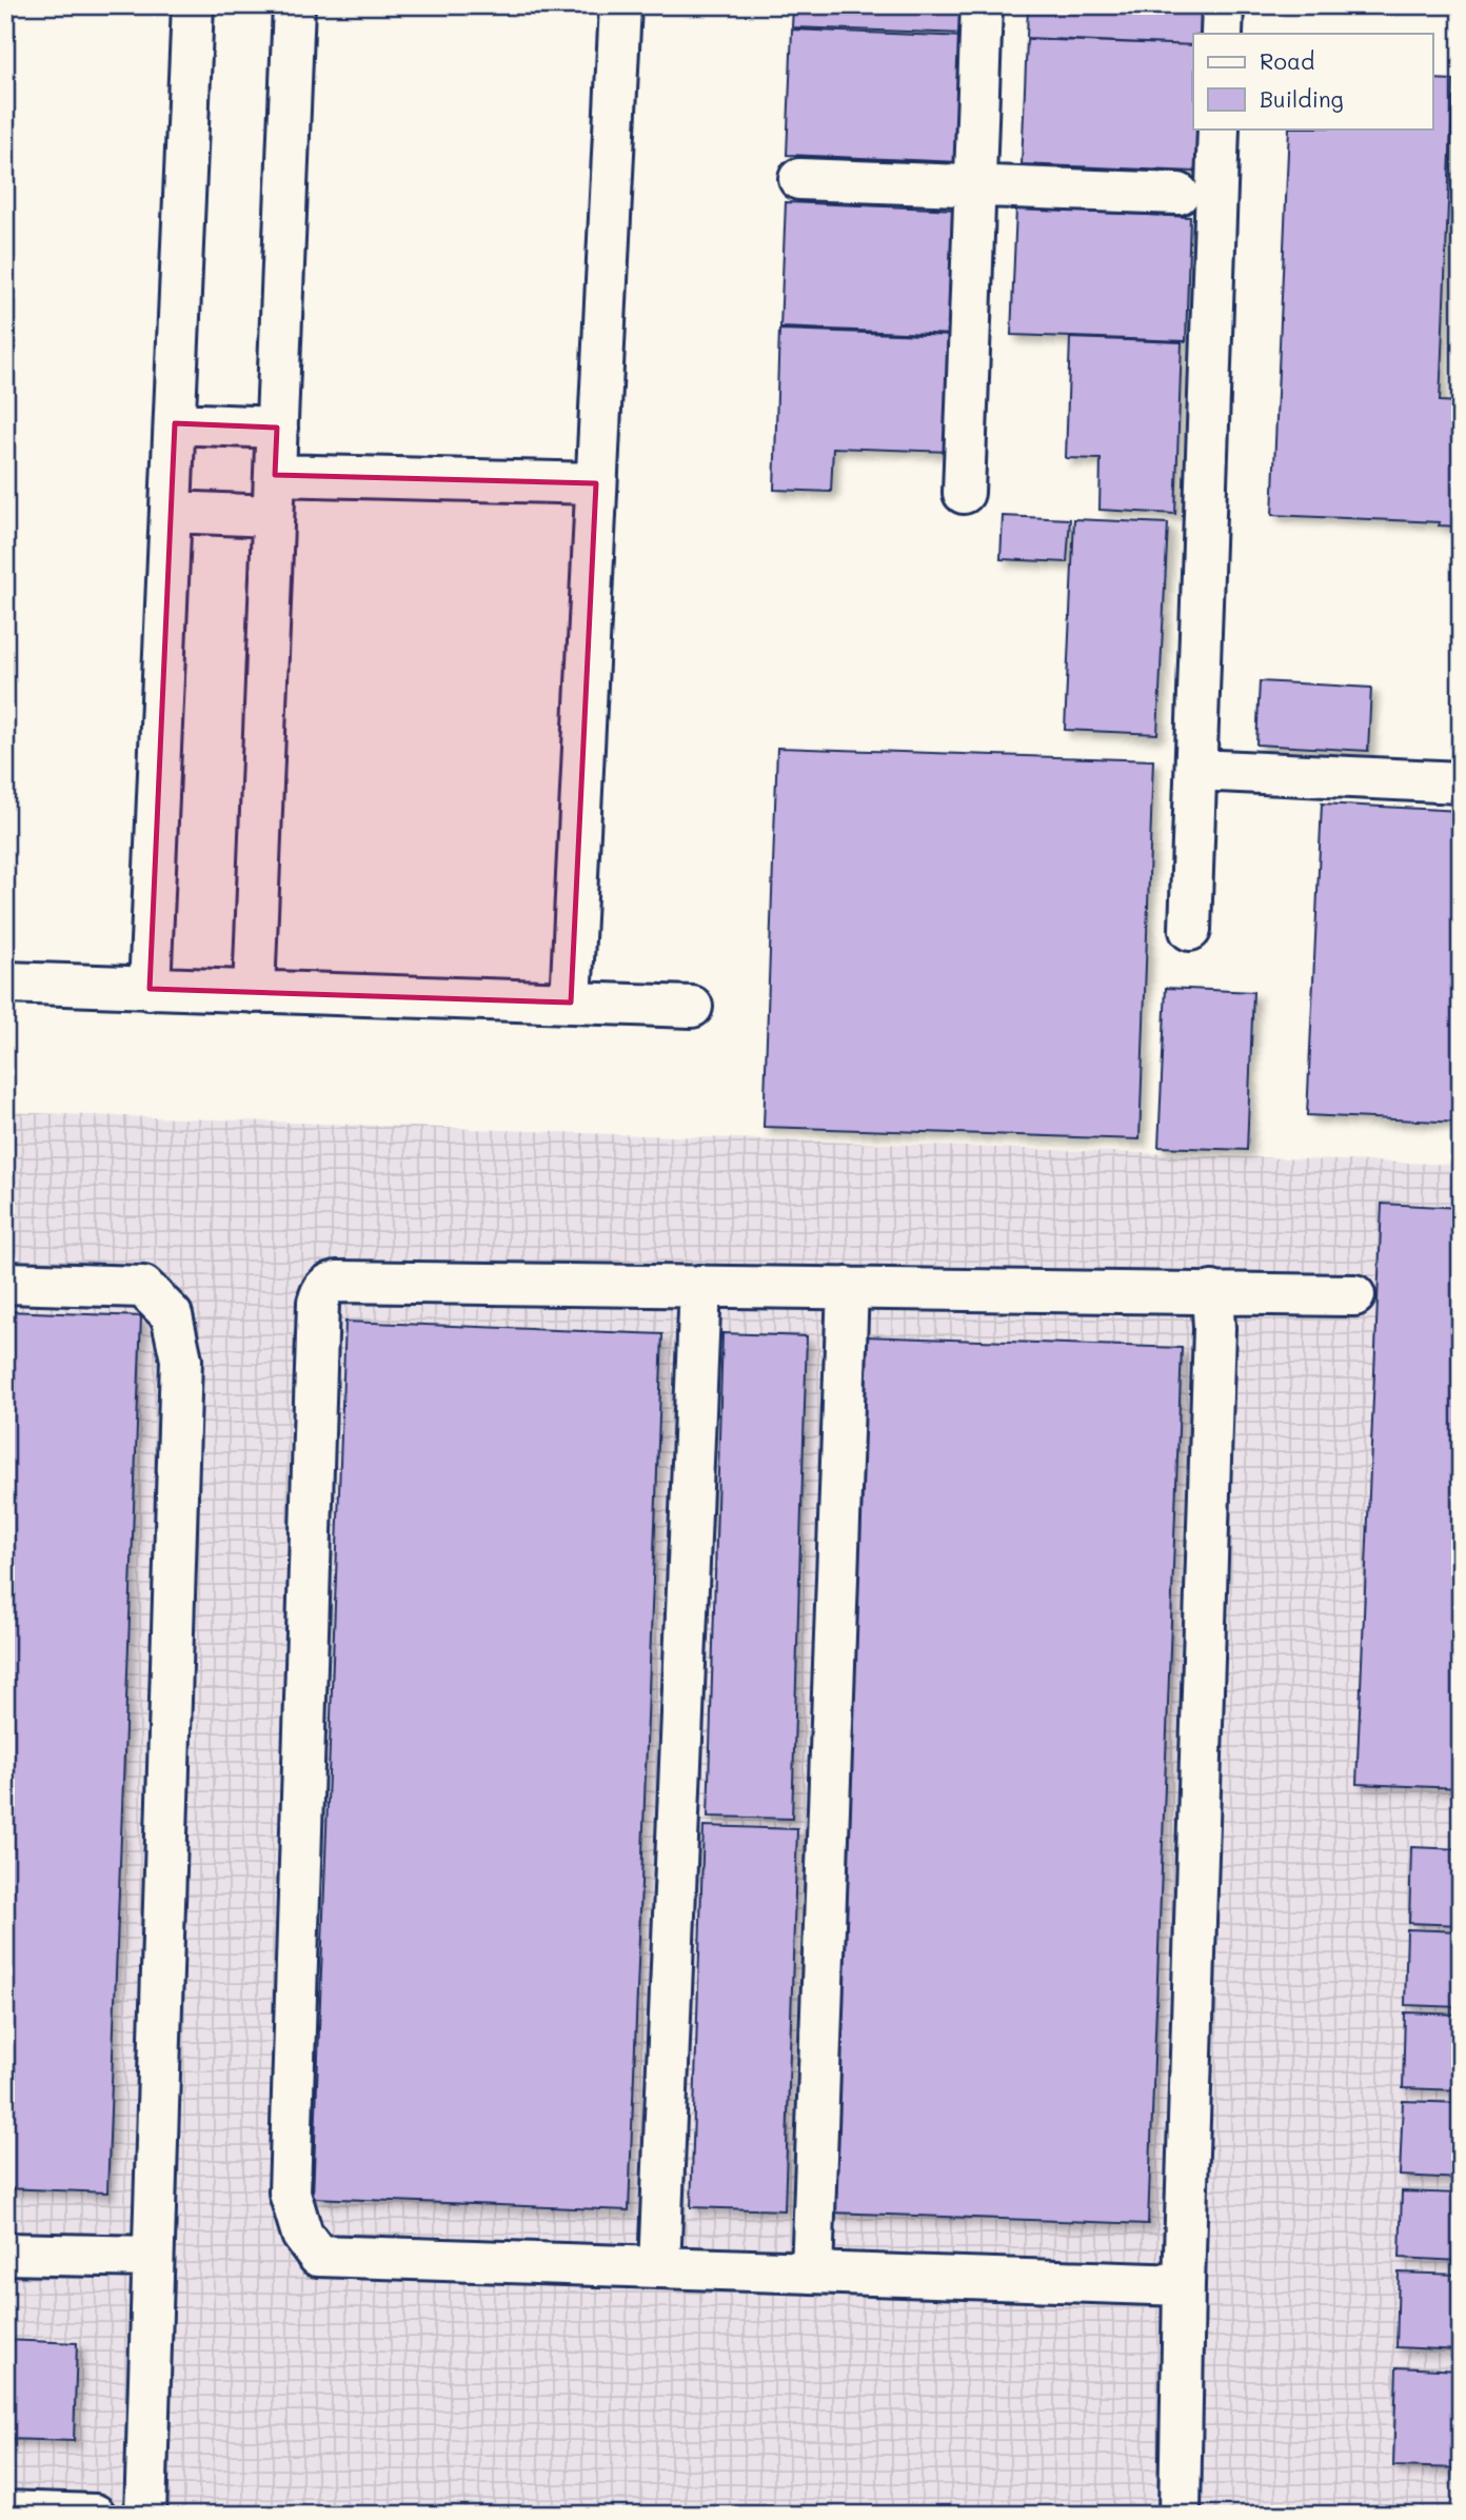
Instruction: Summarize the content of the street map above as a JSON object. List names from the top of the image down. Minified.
{"legend":["Road","Building"]}
